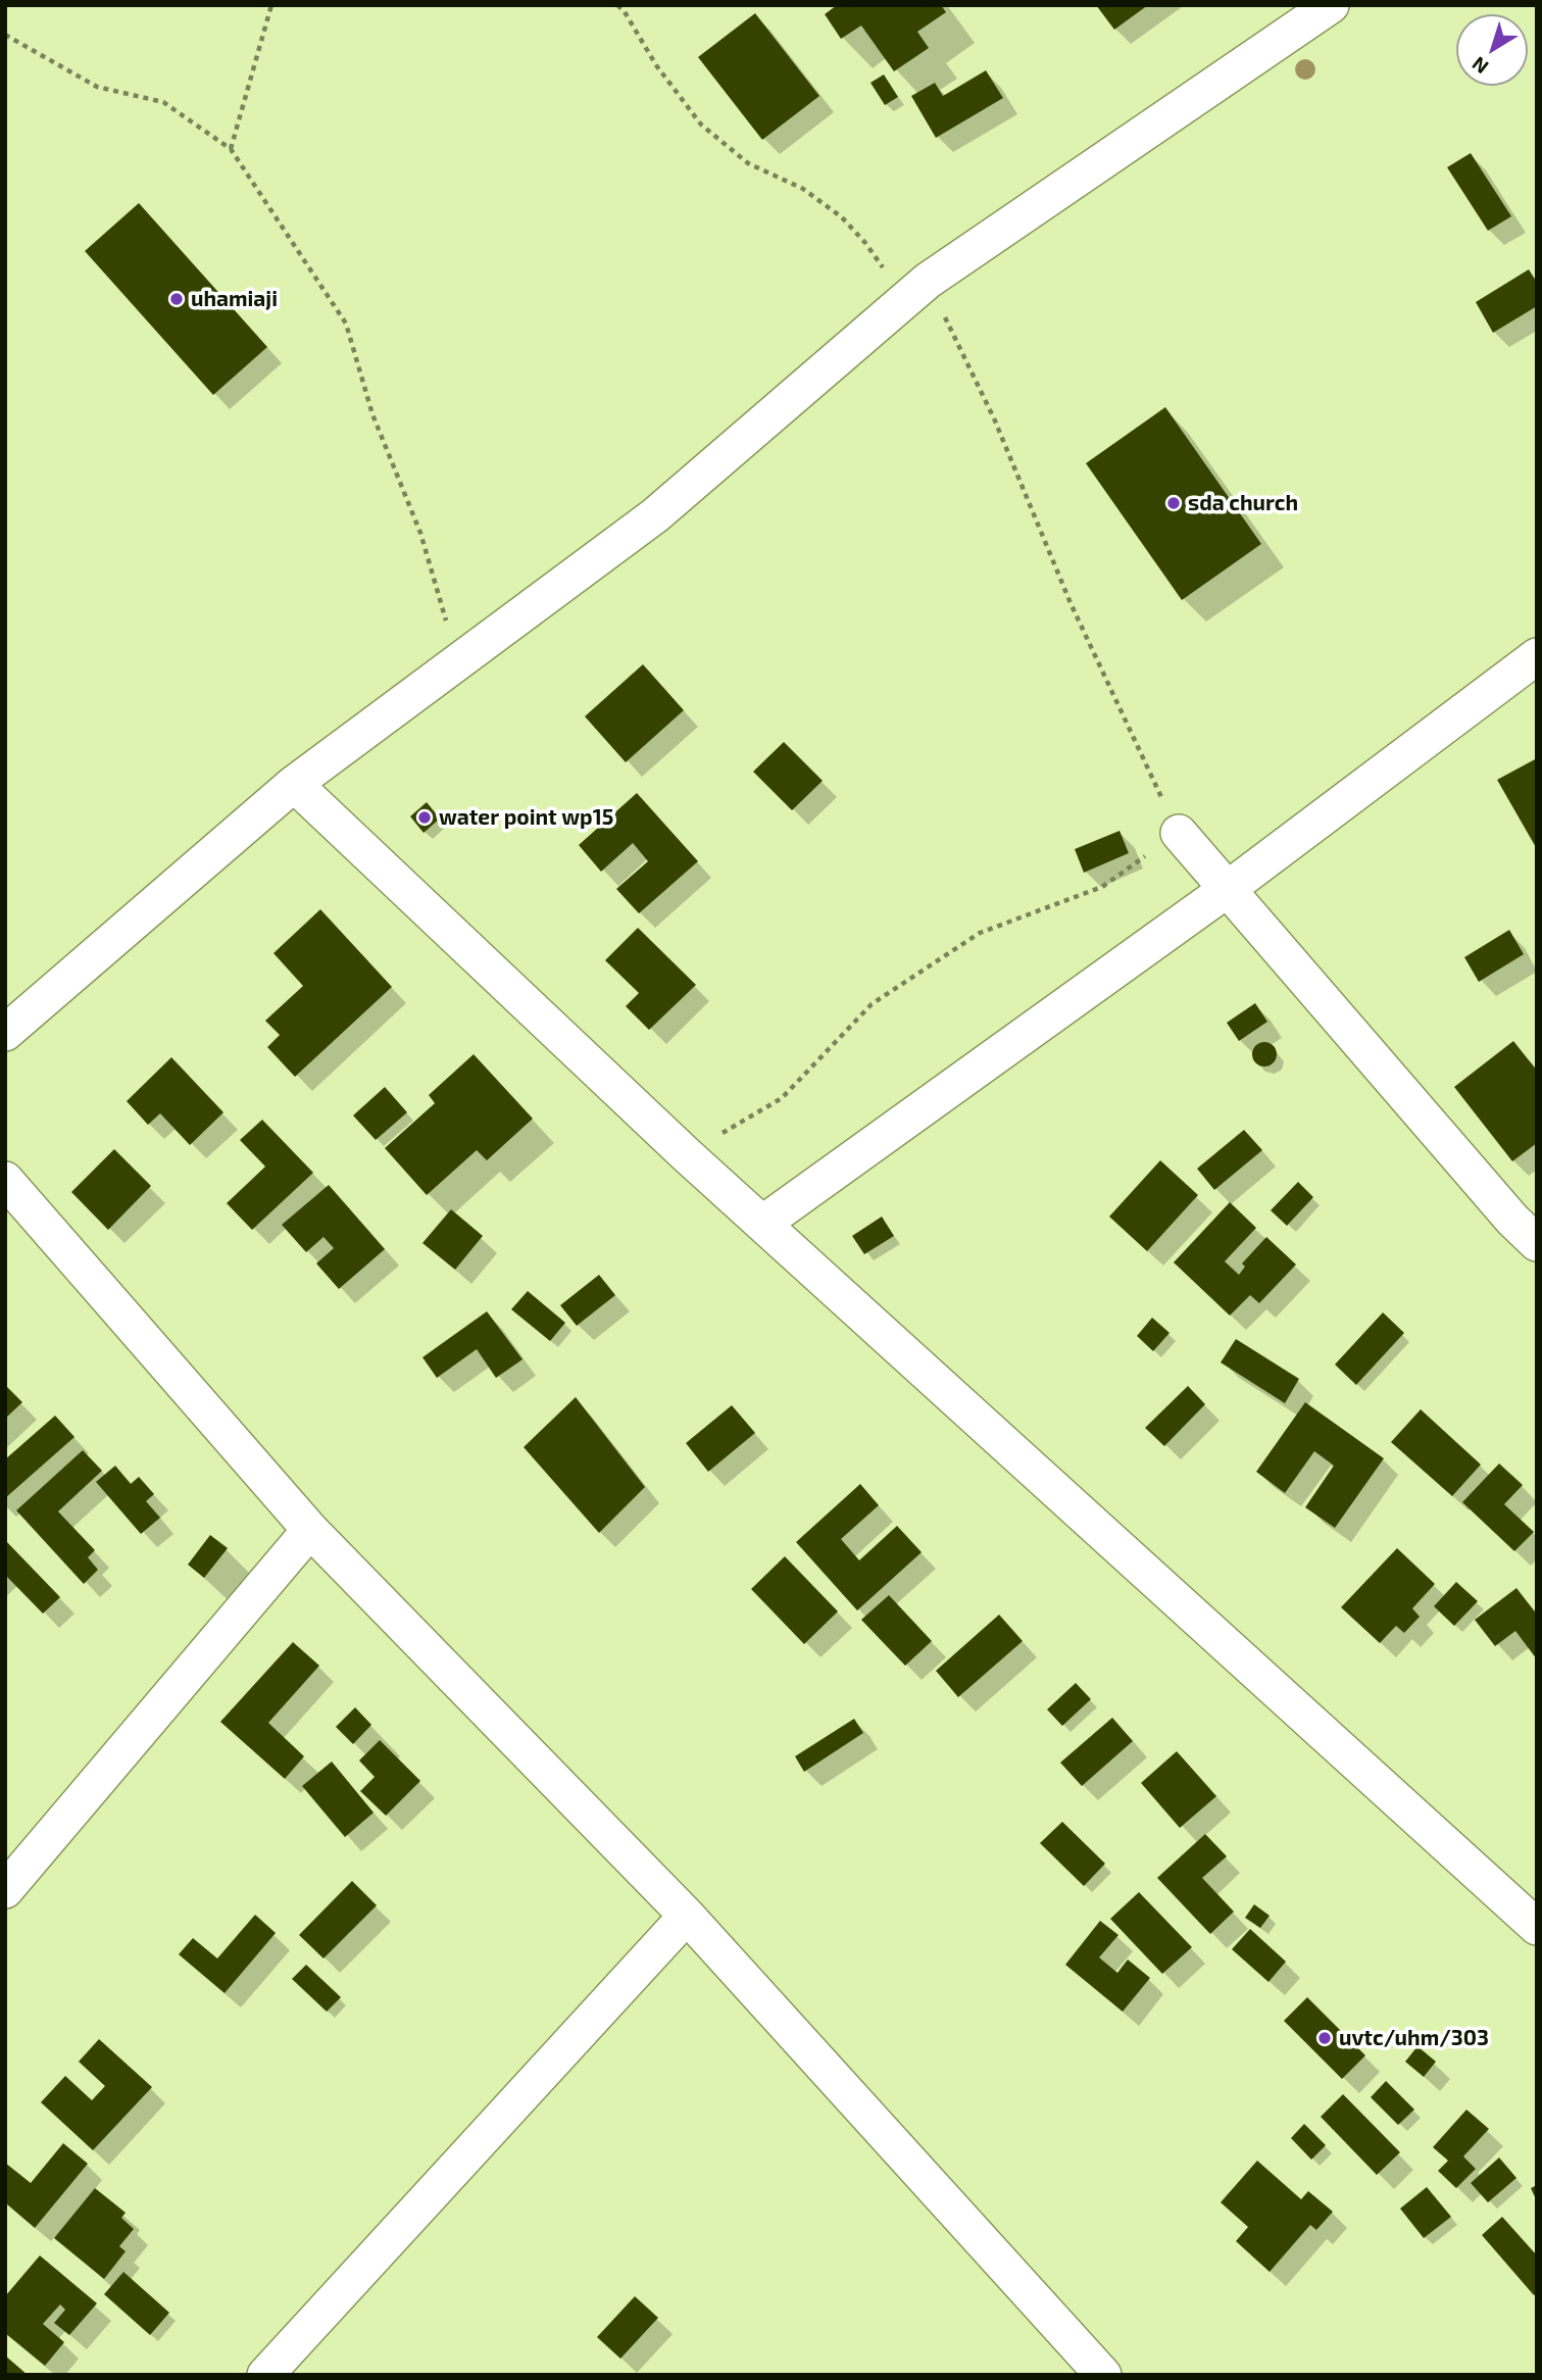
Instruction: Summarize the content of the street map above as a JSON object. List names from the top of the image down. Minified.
{"places":["uhamiaji","sda church","water point wp15","uvtc/uhm/303"],"north":"bottom left"}
